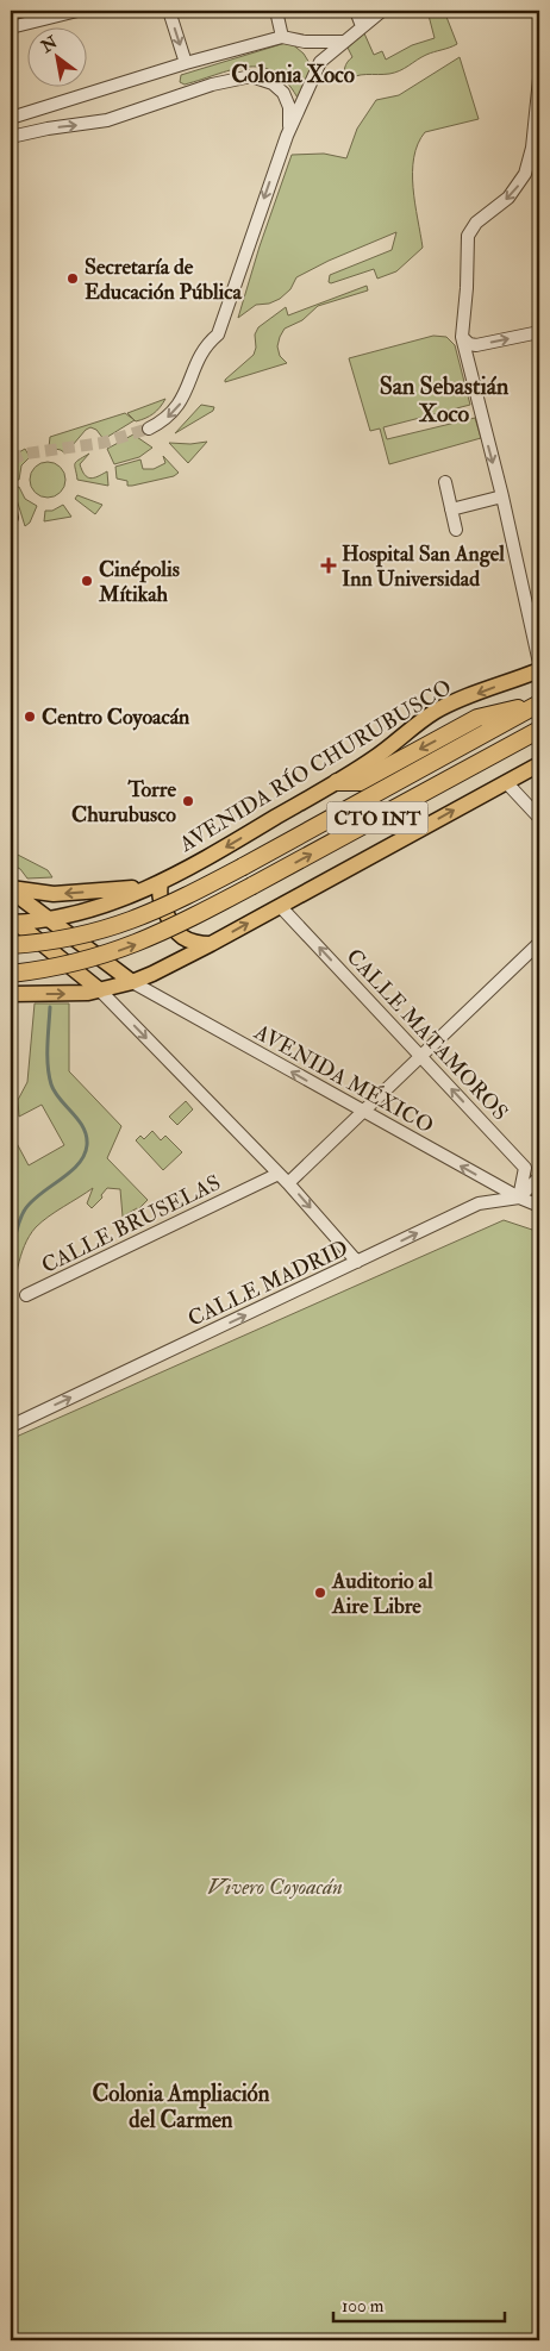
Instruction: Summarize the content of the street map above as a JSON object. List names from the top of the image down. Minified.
{"streets":{"highway":["CTO INT"],"main road":["AVENIDA RÍO CHURUBUSCO"],"street":["CALLE MATAMOROS","AVENIDA MÉXICO","CALLE BRUSELAS","CALLE MADRID"]},"crossings":[["CTO INT","CALLE MATAMOROS"],["CTO INT","AVENIDA MÉXICO"],["CALLE MATAMOROS","AVENIDA MÉXICO"],["CALLE MATAMOROS","CALLE MADRID"],["AVENIDA MÉXICO","CALLE MADRID"]],"one_way":["CALLE MATAMOROS","CALLE MADRID"],"districts":["Colonia Xoco","San Sebastián Xoco","Colonia Ampliación del Carmen"],"parks":["Vivero Coyoacán"],"places":{"other":["Secretaría de Educación Pública","Cinépolis Mítikah","Centro Coyoacán","Torre Churubusco","Auditorio al Aire Libre"],"health":["Hospital San Angel Inn Universidad"]},"scale_bar":"100 m","north":"top left"}
